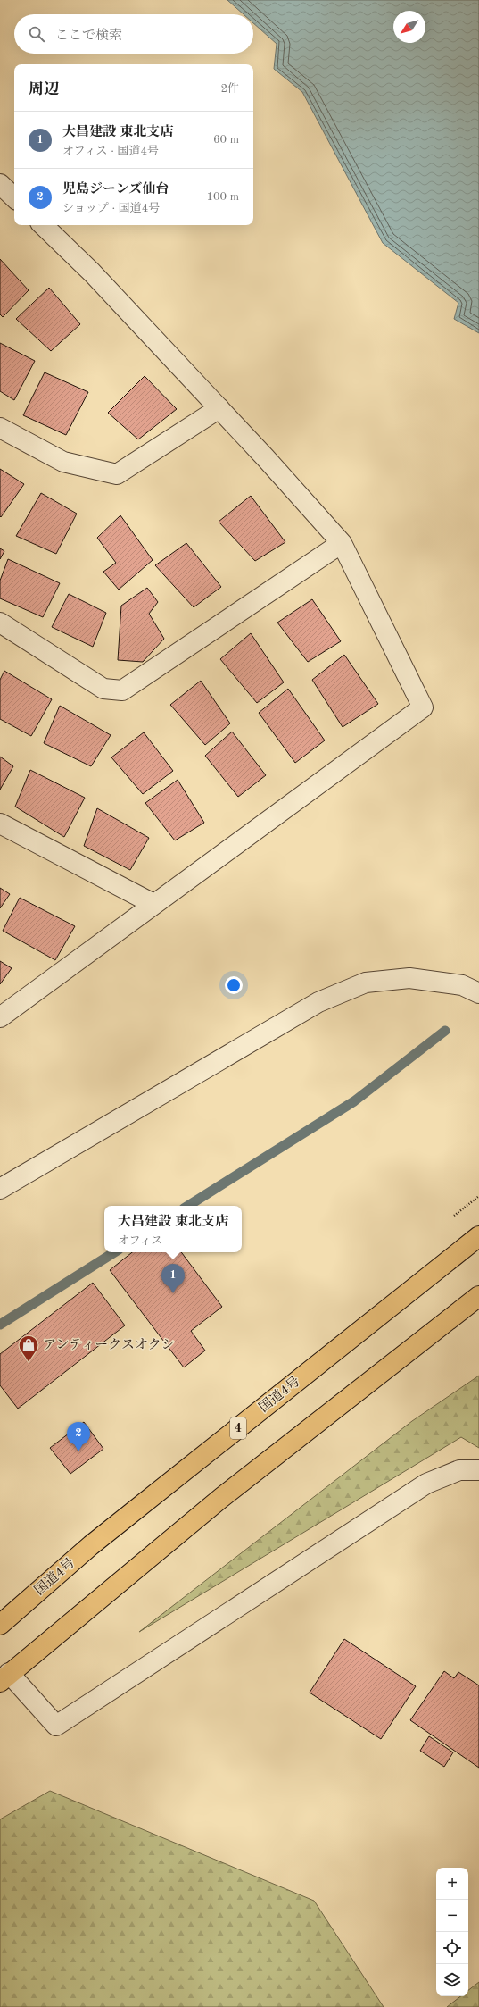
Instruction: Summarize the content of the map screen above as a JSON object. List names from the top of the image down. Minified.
{"streets":{"highway":["国道4号","4"]},"places":{"shop":["アンティークスオクシ"]},"north":"bottom left","page":{"search":"ここで検索","heading":["周辺","2件"],"list":[{"mark":"1","name":"大昌建設 東北支店","note":"オフィス · 国道4号","value":"60 m"},{"mark":"2","name":"児島ジーンズ仙台","note":"ショップ · 国道4号","value":"100 m"}],"popup":["大昌建設 東北支店","オフィス"],"pins":["1","2"],"map_buttons":["+","−"]}}
